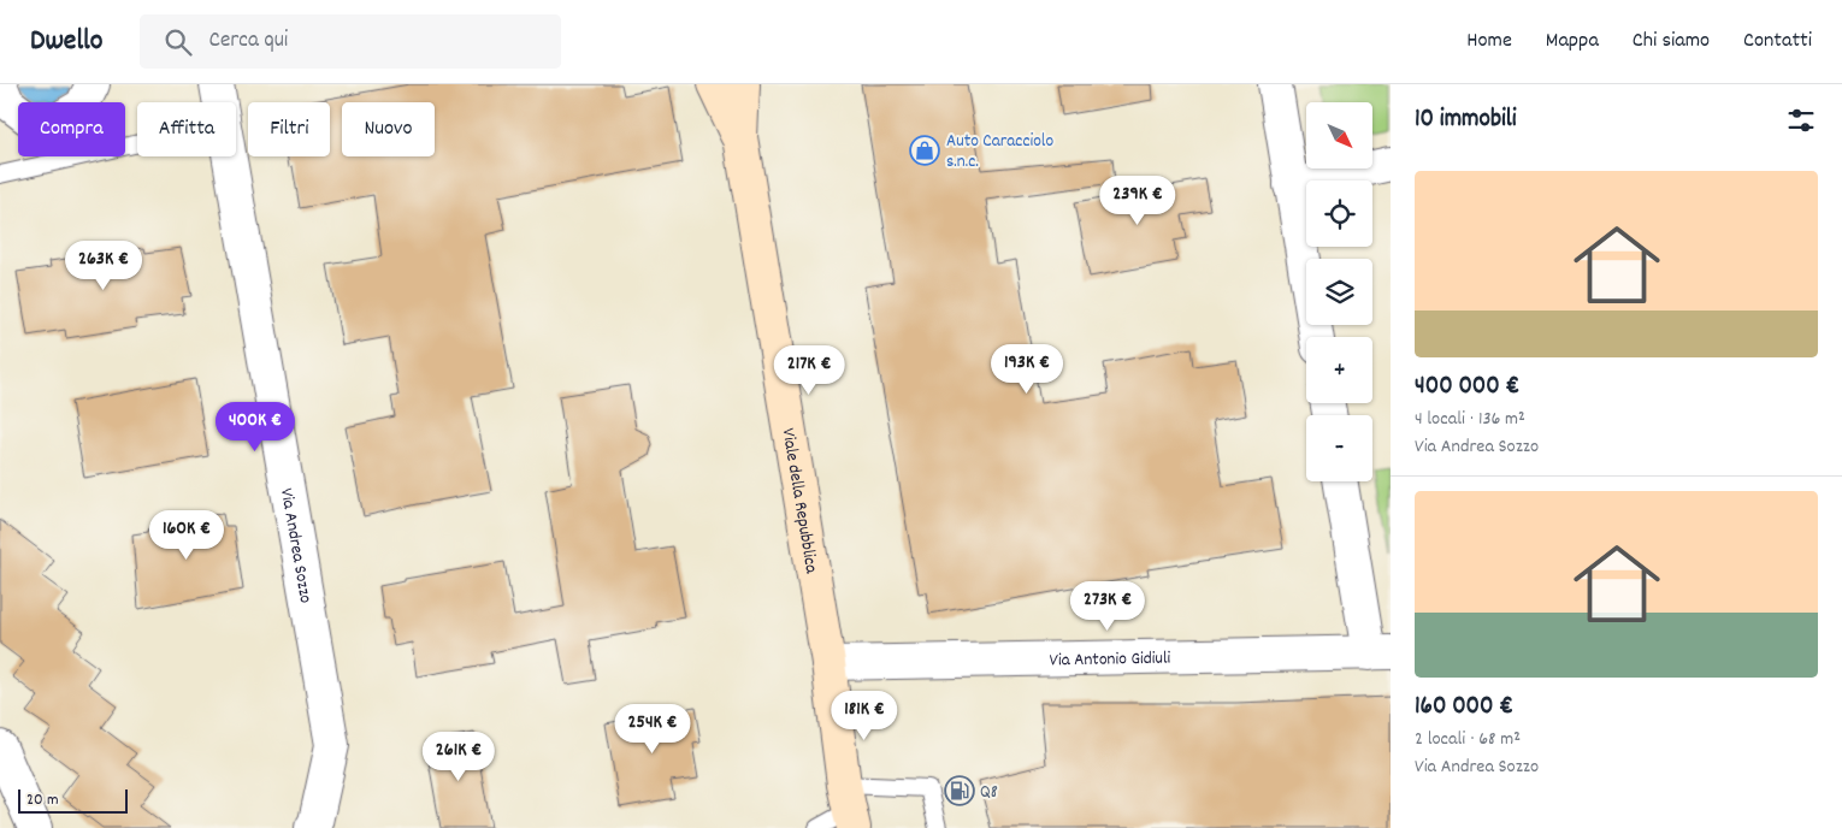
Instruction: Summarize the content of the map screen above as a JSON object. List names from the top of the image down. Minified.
{"streets":{"main road":["Viale della Repubblica"],"street":["Via Andrea Sozzo","Via Antonio Gidiuli"]},"crossings":[["Viale della Repubblica","Via Antonio Gidiuli"]],"places":{"shop":["Auto Caracciolo s.n.c."],"fuel station":["Q8"]},"scale_bar":"20 m","north":"bottom right","page":{"header":"Dwello","search":"Cerca qui","nav":["Home","Mappa","Chi siamo","Contatti"],"heading":"10 immobili","map_buttons":["+","−"],"chip":["Compra","Affitta","Filtri","Nuovo"],"list":[{"name":"400 000 €","note":"4 locali · 136 m² · Via Andrea Sozzo"},{"name":"160 000 €","note":"2 locali · 68 m² · Via Andrea Sozzo"}],"price":["239K €","263K €","193K €","217K €","400K €","160K €","273K €","181K €","254K €","261K €"],"scale":"20 m"}}
